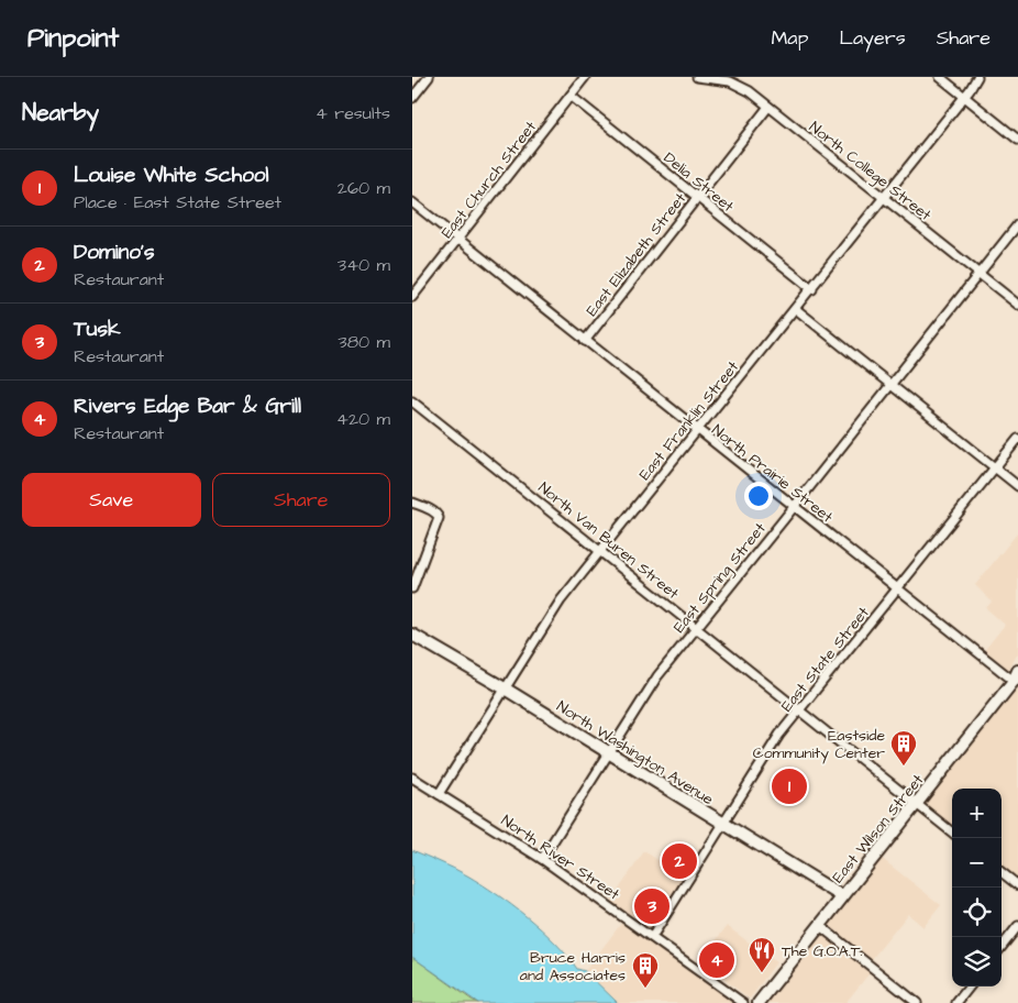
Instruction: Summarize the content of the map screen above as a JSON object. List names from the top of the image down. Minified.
{"streets":{"main road":["North Washington Avenue","East Wilson Street"],"street":["North College Street","East Church Street","Delia Street","East Elizabeth Street","East Franklin Street","North Prairie Street","North Van Buren Street","East Spring Street","East State Street","North River Street"]},"crossings":[["North College Street","East Elizabeth Street"],["North College Street","East Franklin Street"],["North College Street","East Spring Street"],["East Church Street","Delia Street"],["East Church Street","North Prairie Street"],["Delia Street","East Elizabeth Street"],["Delia Street","East Franklin Street"],["East Elizabeth Street","North Prairie Street"],["East Franklin Street","North Prairie Street"],["East Franklin Street","North Van Buren Street"],["East Franklin Street","North Washington Avenue"],["East Franklin Street","North River Street"],["North Prairie Street","East Spring Street"],["North Prairie Street","East State Street"],["North Prairie Street","East Wilson Street"],["North Van Buren Street","East Spring Street"],["North Van Buren Street","East State Street"],["North Van Buren Street","East Wilson Street"],["East Spring Street","North Washington Avenue"],["East Spring Street","North River Street"],["East State Street","North Washington Avenue"],["East State Street","North River Street"],["North Washington Avenue","East Wilson Street"]],"places":{"building":["Eastside Community Center","Bruce Harris and Associates"],"restaurant":["The G.O.A.T."]},"page":{"header":"Pinpoint","nav":["Map","Layers","Share"],"heading":["Nearby","4 results"],"list":[{"mark":"1","name":"Louise White School","note":"Place · East State Street","value":"260 m"},{"mark":"2","name":"Domino's","note":"Restaurant","value":"340 m"},{"mark":"3","name":"Tusk","note":"Restaurant","value":"380 m"},{"mark":"4","name":"Rivers Edge Bar & Grill","note":"Restaurant","value":"420 m"}],"buttons":["Save","Share"],"pins":["1","2","3","4"],"map_buttons":["+","−"]}}
